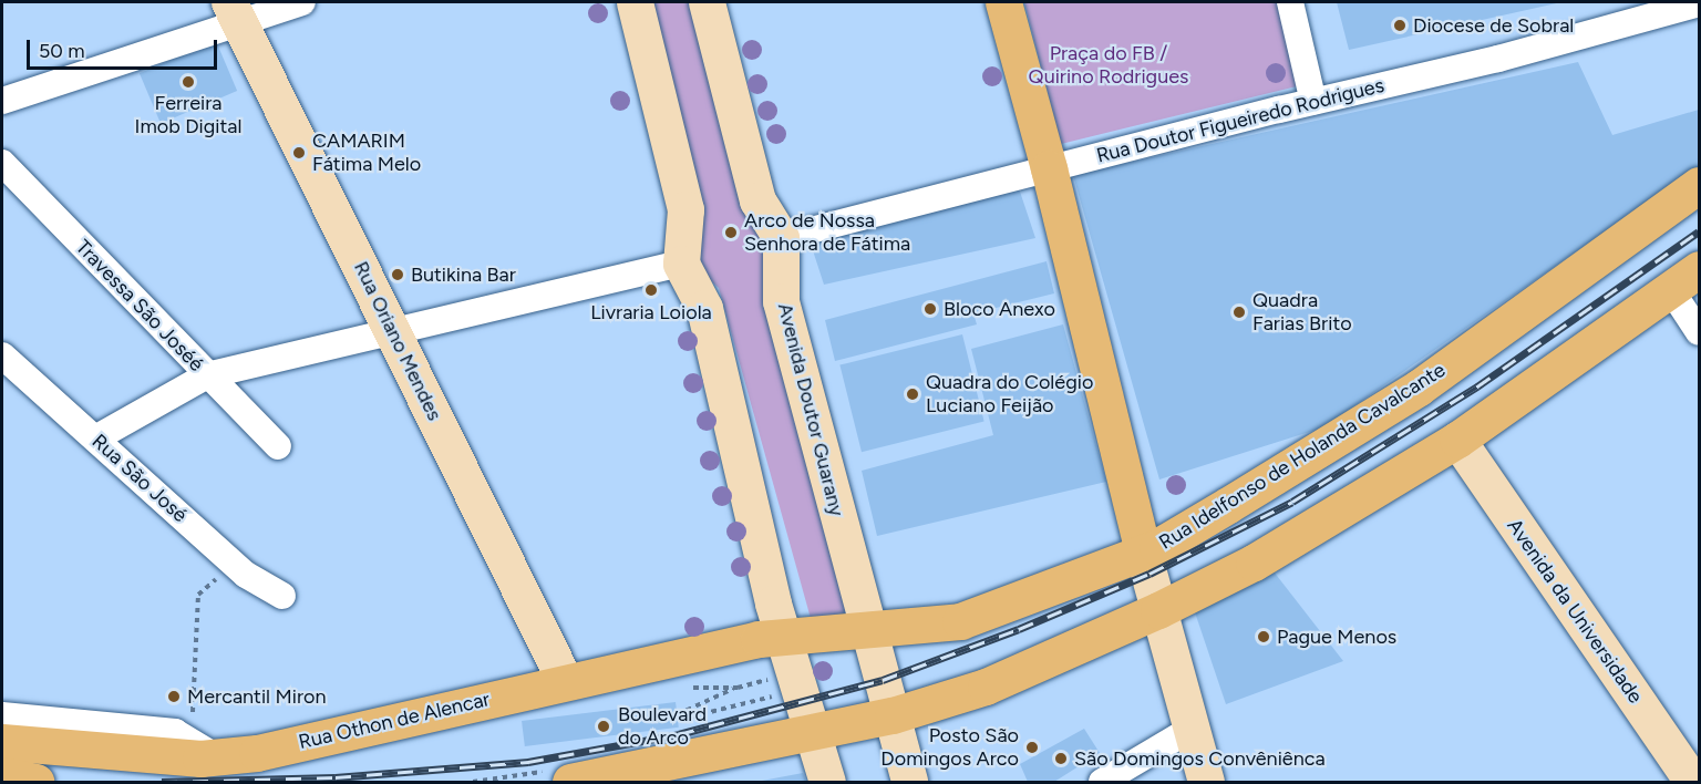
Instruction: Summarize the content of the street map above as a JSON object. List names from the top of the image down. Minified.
{"streets":{"main road":["Rua Oriano Mendes","Avenida Doutor Guarany","Rua Idelfonso de Holanda Cavalcante","Avenida da Universidade","Rua Othon de Alencar"],"street":["Rua Doutor Figueiredo Rodrigues","Travessa São Joséé","Rua São José"]},"crossings":[["Rua Doutor Figueiredo Rodrigues","Avenida Doutor Guarany"],["Rua Oriano Mendes","Rua Othon de Alencar"],["Avenida Doutor Guarany","Rua Idelfonso de Holanda Cavalcante"],["Rua Idelfonso de Holanda Cavalcante","Rua Othon de Alencar"]],"parks":["Praça do FB / Quirino Rodrigues"],"places":["Diocese de Sobral","Ferreira Imob Digital","CAMARIM Fátima Melo","Arco de Nossa Senhora de Fátima","Butikina Bar","Livraria Loiola","Bloco Anexo","Quadra Farias Brito","Quadra do Colégio Luciano Feijão","Pague Menos","Mercantil Miron","Boulevard do Arco","Posto São Domingos Arco","São Domingos Convêniênca"],"scale_bar":"50 m"}
